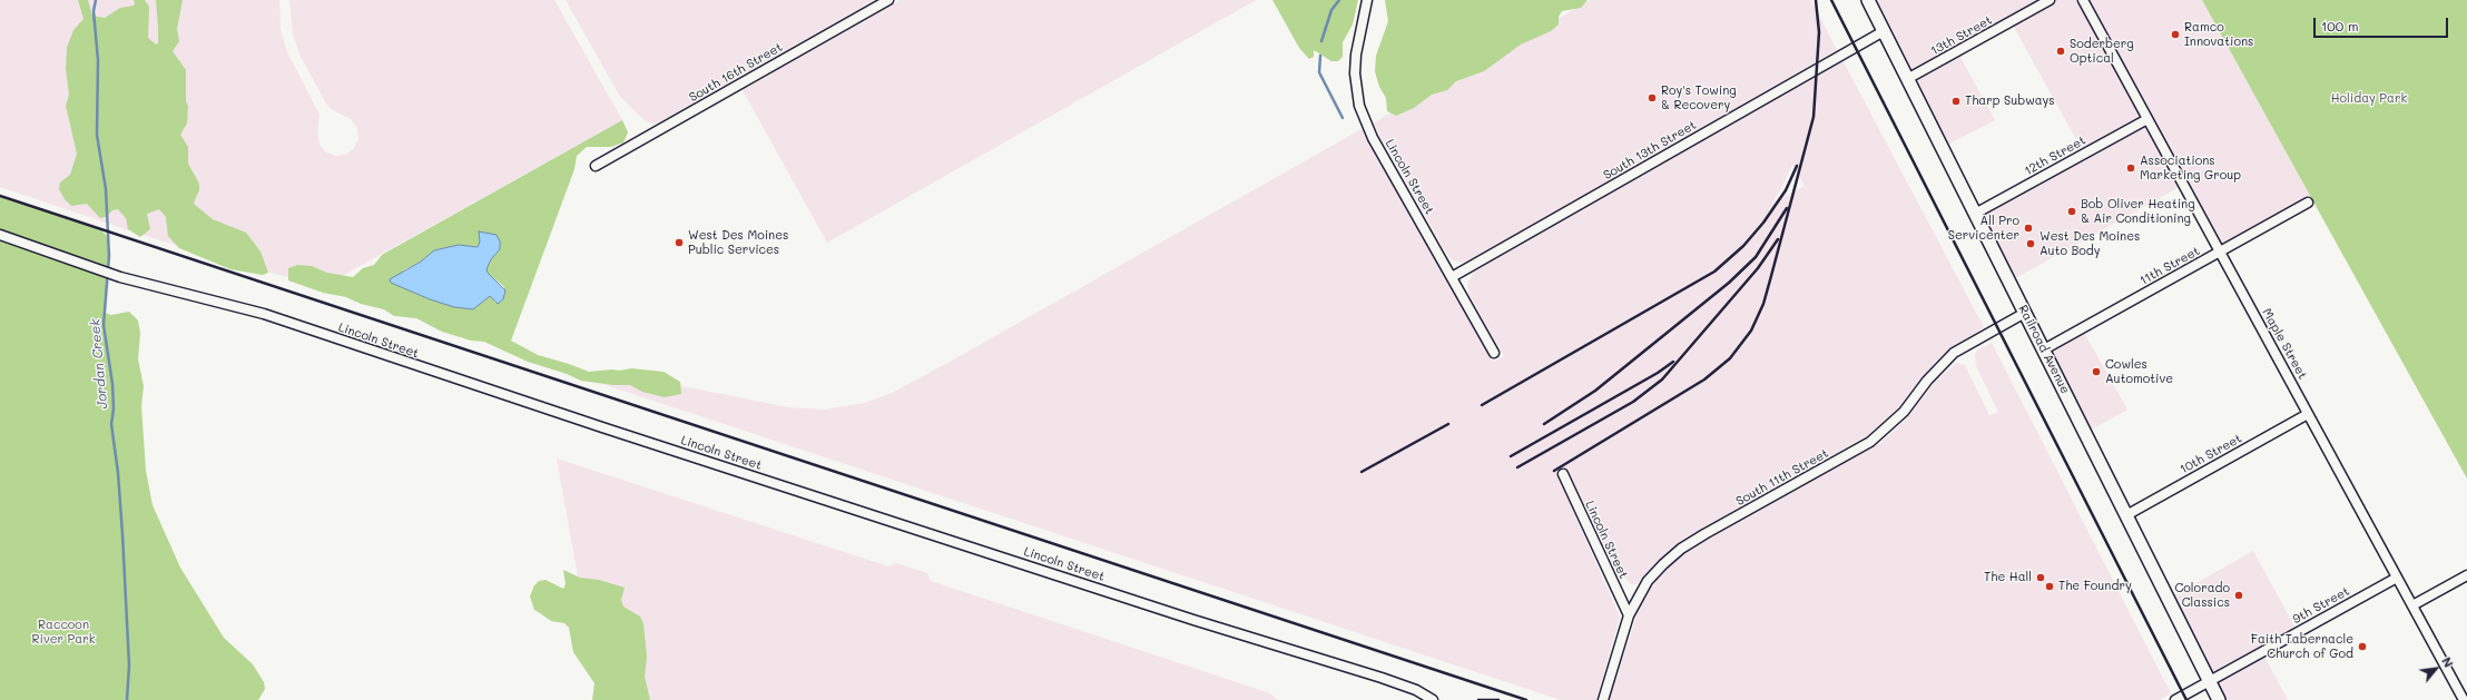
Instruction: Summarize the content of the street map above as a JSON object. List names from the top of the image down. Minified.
{"streets":{"main road":["Railroad Avenue"],"street":["13th Street","South 16th Street","South 13th Street","12th Street","Lincoln Street","11th Street","Maple Street","10th Street","South 11th Street","9th Street"]},"crossings":[["13th Street","Railroad Avenue"],["South 13th Street","Lincoln Street"],["South 13th Street","Railroad Avenue"],["12th Street","Maple Street"],["12th Street","Railroad Avenue"],["Lincoln Street","South 11th Street"],["11th Street","Maple Street"],["11th Street","Railroad Avenue"],["Maple Street","10th Street"],["Maple Street","9th Street"],["Railroad Avenue","10th Street"],["Railroad Avenue","South 11th Street"],["Railroad Avenue","9th Street"]],"water":["Jordan Creek"],"parks":["Holiday Park","Raccoon River Park"],"places":["Ramco Innovations","Soderberg Optical","Roy's Towing & Recovery","Tharp Subways","Associations Marketing Group","Bob Oliver Heating & Air Conditioning","All Pro Servicenter","West Des Moines Public Services","West Des Moines Auto Body","Cowles Automotive","The Hall","The Foundry","Colorado Classics","Faith Tabernacle Church of God"],"scale_bar":"100 m","north":"top right"}
